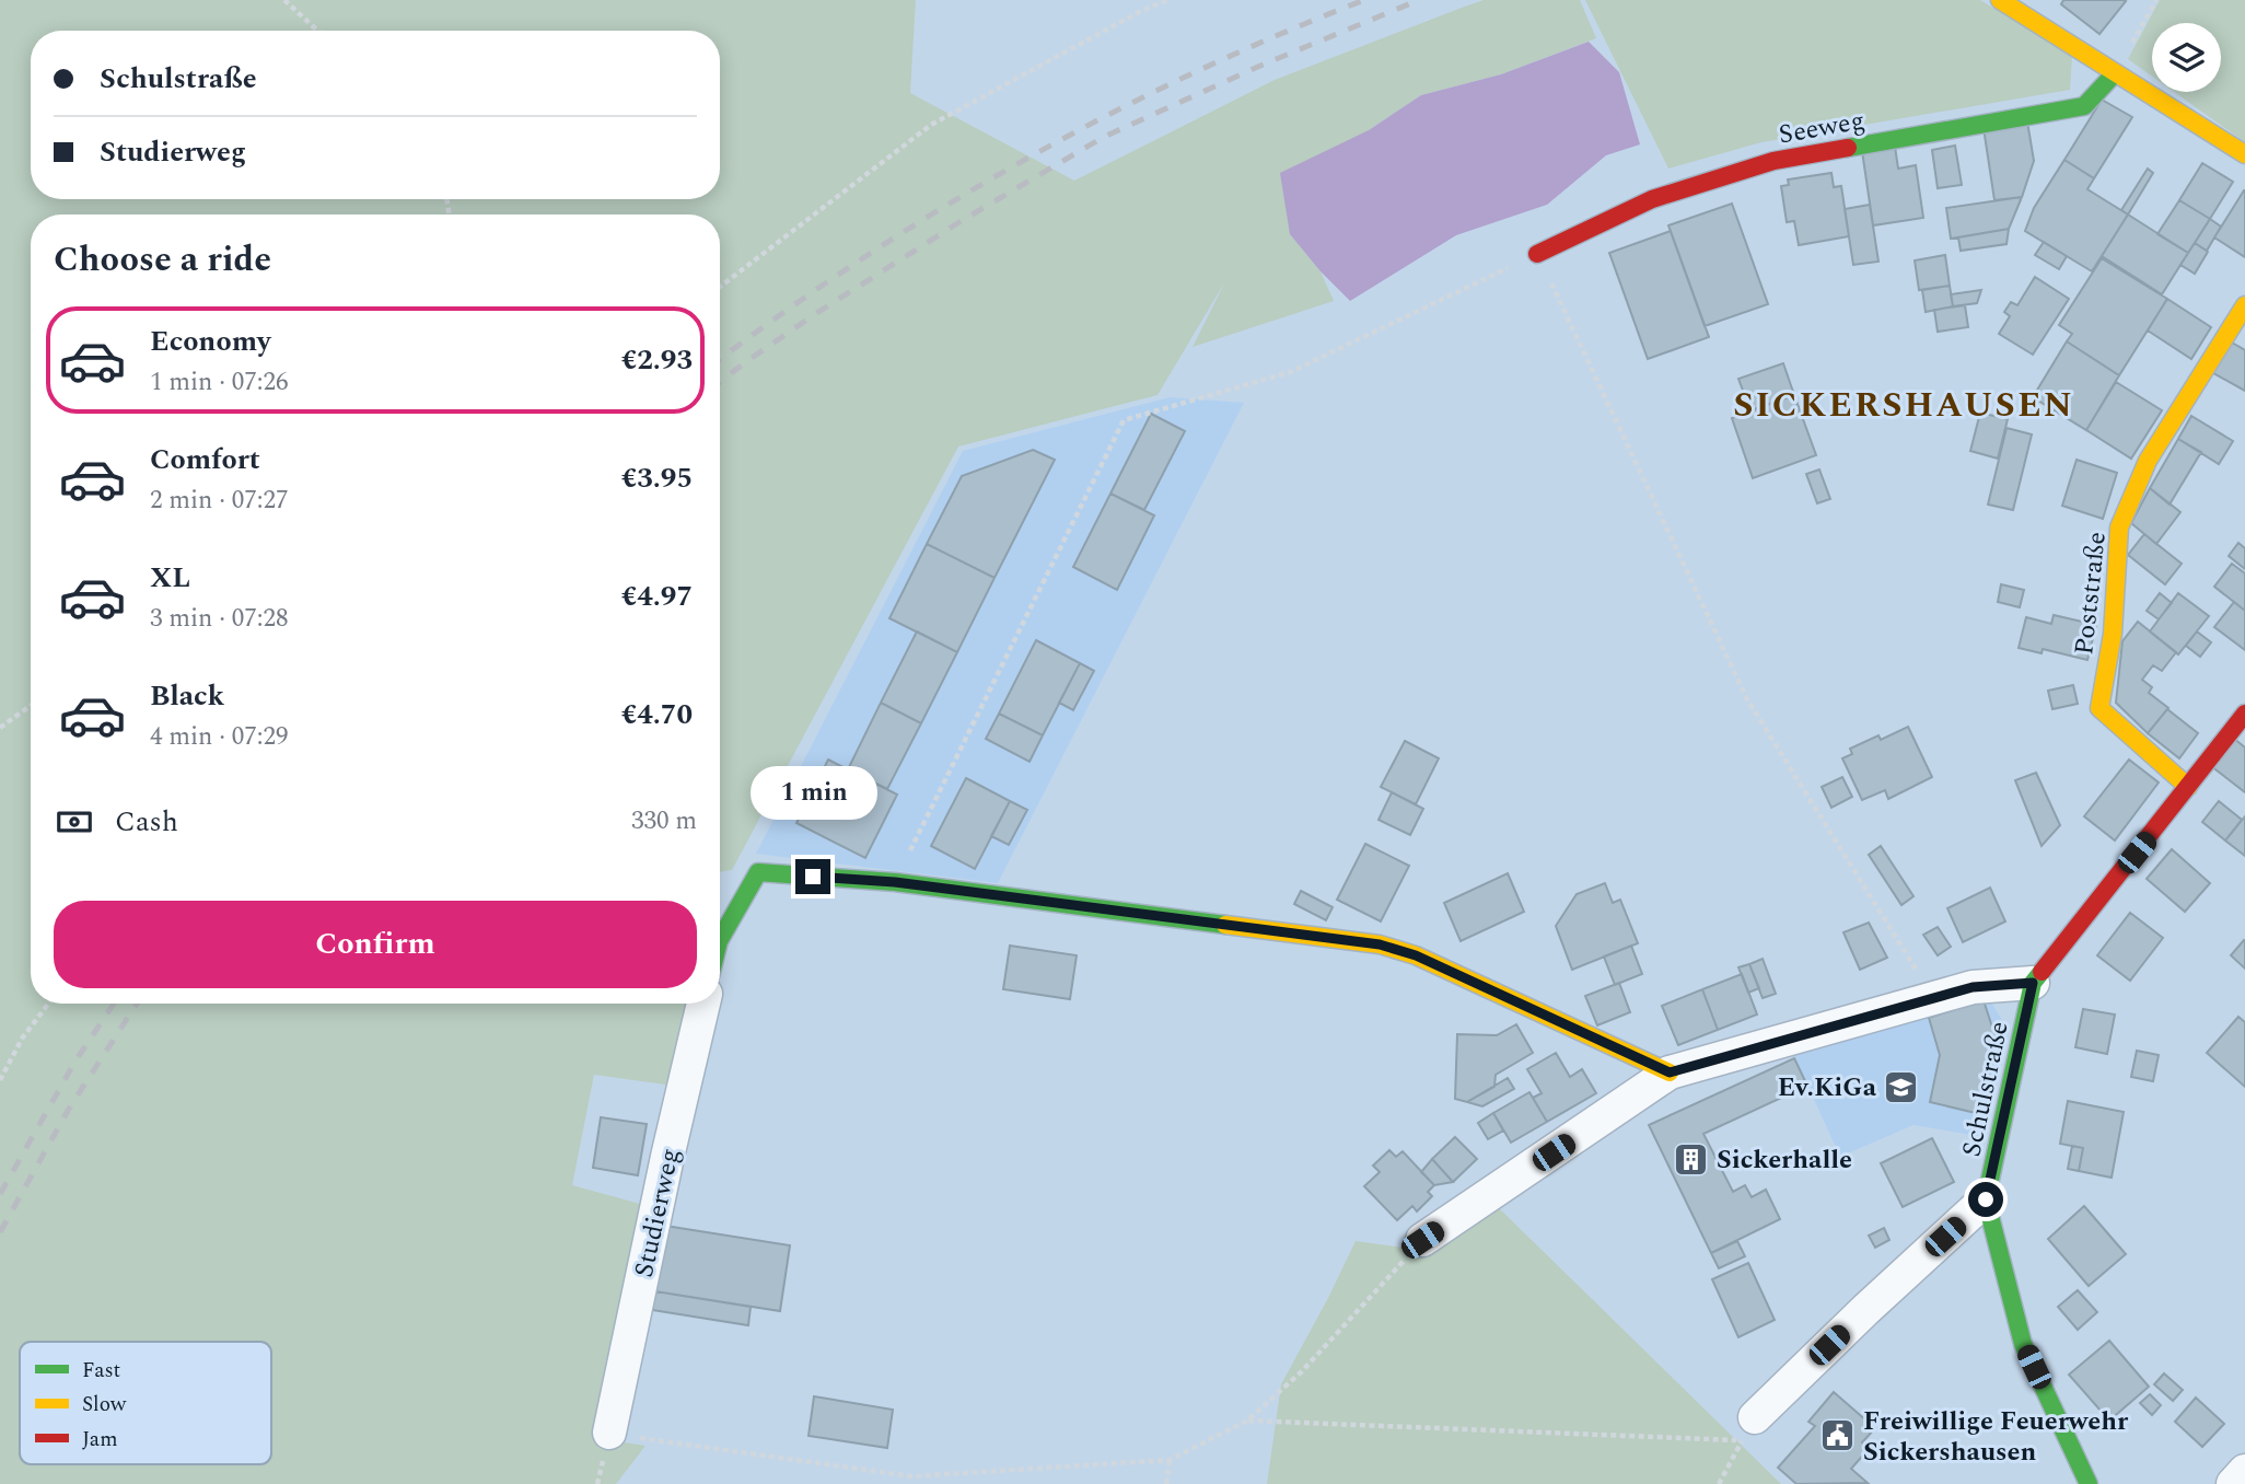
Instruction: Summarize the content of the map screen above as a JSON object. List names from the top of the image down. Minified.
{"streets":{"street":["Seeweg","Poststraße","Schulstraße","Studierweg"]},"crossings":[["Poststraße","Schulstraße"]],"districts":["SICKERSHAUSEN"],"places":{"school or university":["Ev.KiGa"],"building":["Sickerhalle"],"public building":["Freiwillige Feuerwehr Sickershausen"]},"legend":["Fast","Slow","Jam"],"page":{"banner":["Schulstraße","Studierweg"],"heading":"Choose a ride","list":[{"name":"Economy","note":"1 min · 07:26","value":"€2.93"},{"name":"Comfort","note":"2 min · 07:27","value":"€3.95"},{"name":"XL","note":"3 min · 07:28","value":"€4.97"},{"name":"Black","note":"4 min · 07:29","value":"€4.70"}],"bubble":"1 min","pay":["Cash","330 m"],"buttons":"Confirm"}}
